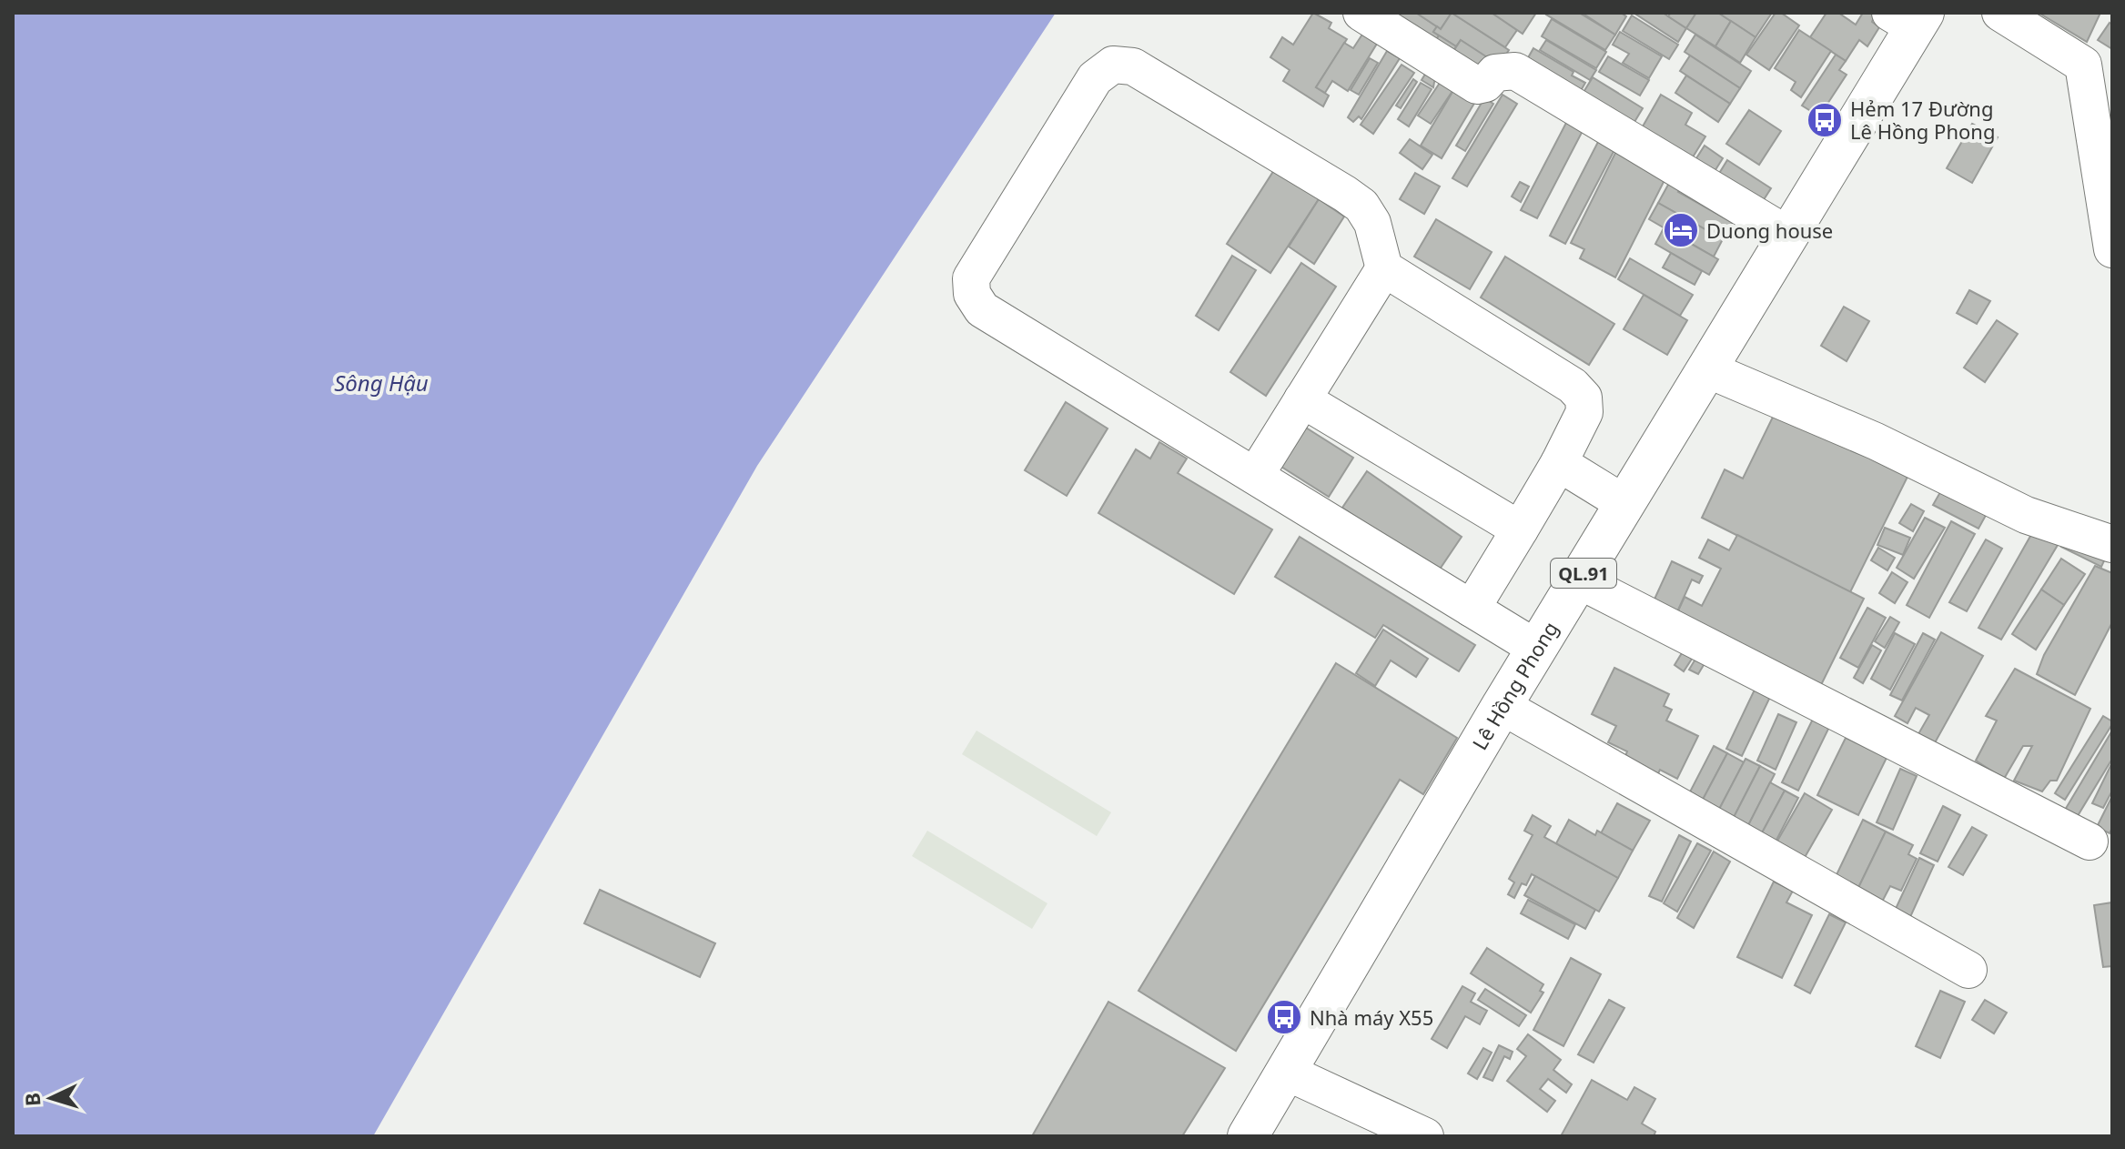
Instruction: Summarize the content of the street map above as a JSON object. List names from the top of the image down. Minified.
{"streets":{"highway":["QL.91","Lê Hồng Phong"]},"water":["Sông Hậu"],"places":{"bus stop":["Hẻm 17 Đường Lê Hồng Phong","Nhà máy X55"],"hotel":["Duong house"]},"north":"left"}
